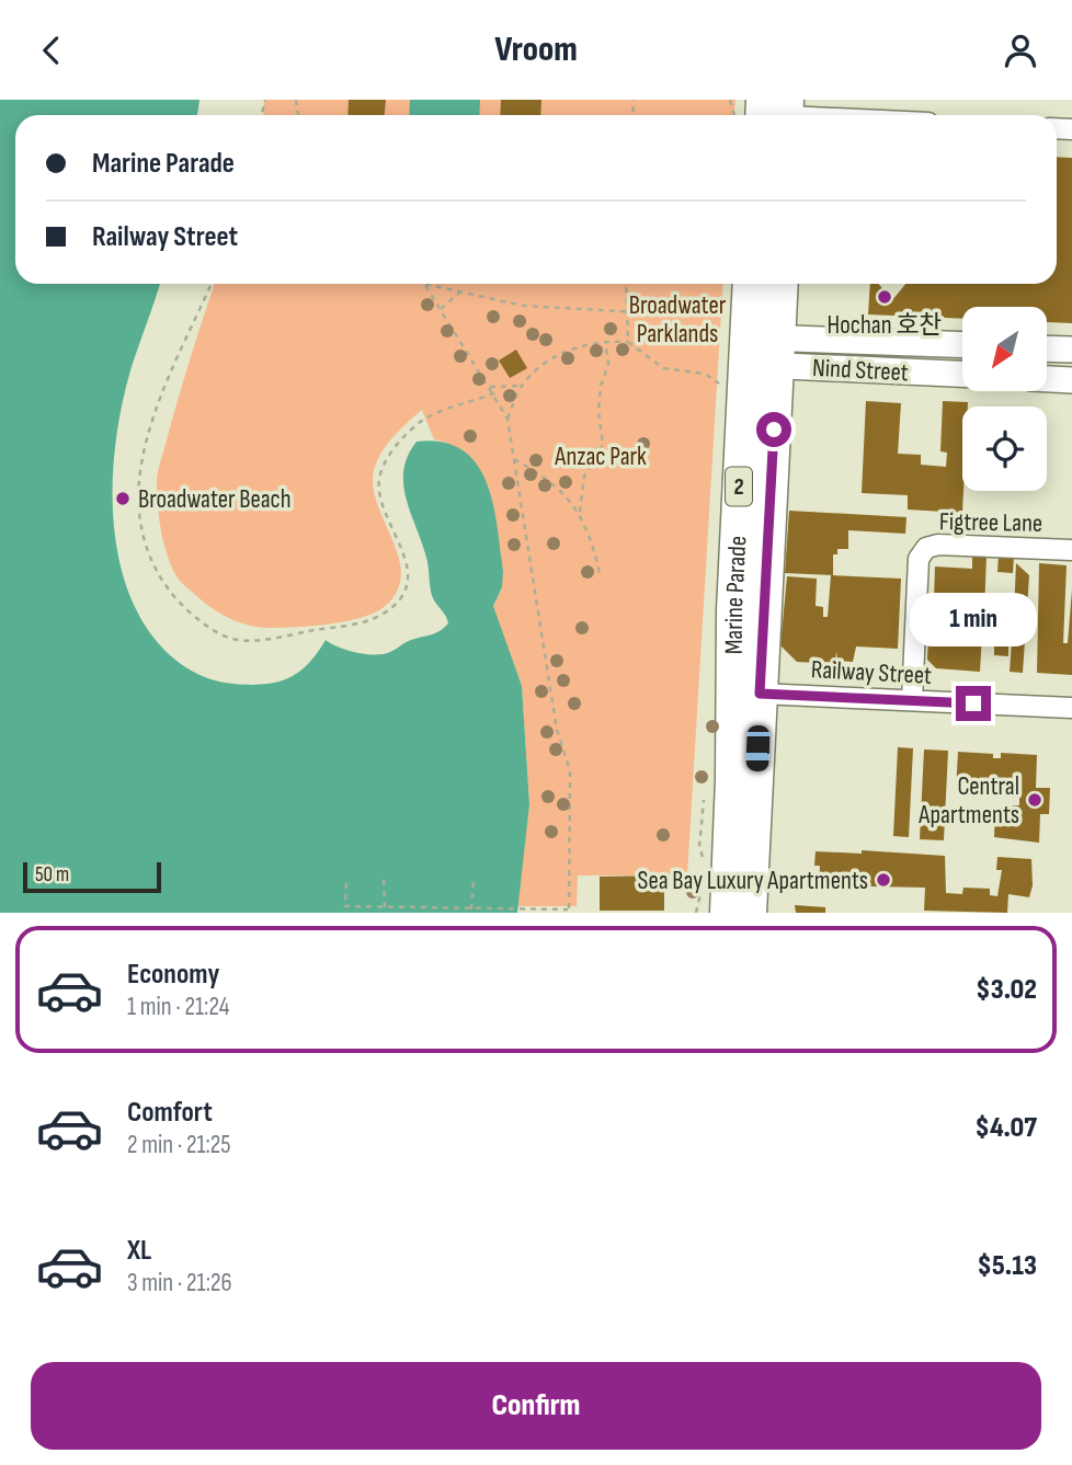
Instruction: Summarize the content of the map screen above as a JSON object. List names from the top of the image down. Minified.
{"streets":{"highway":["2","Marine Parade"],"street":["Nind Street","Figtree Lane","Railway Street"]},"crossings":[["Nind Street","Marine Parade"],["Figtree Lane","Railway Street"],["Marine Parade","Railway Street"]],"parks":["Broadwater Parklands","Anzac Park"],"places":["Hochan 호찬","Broadwater Beach","Central Apartments","Sea Bay Luxury Apartments"],"scale_bar":"50 m","north":"bottom left","page":{"header":"Vroom","banner":["Marine Parade","Railway Street"],"bubble":"1 min","scale":"50 m","list":[{"name":"Economy","note":"1 min · 21:24","value":"$3.02"},{"name":"Comfort","note":"2 min · 21:25","value":"$4.07"},{"name":"XL","note":"3 min · 21:26","value":"$5.13"}],"buttons":"Confirm"}}
